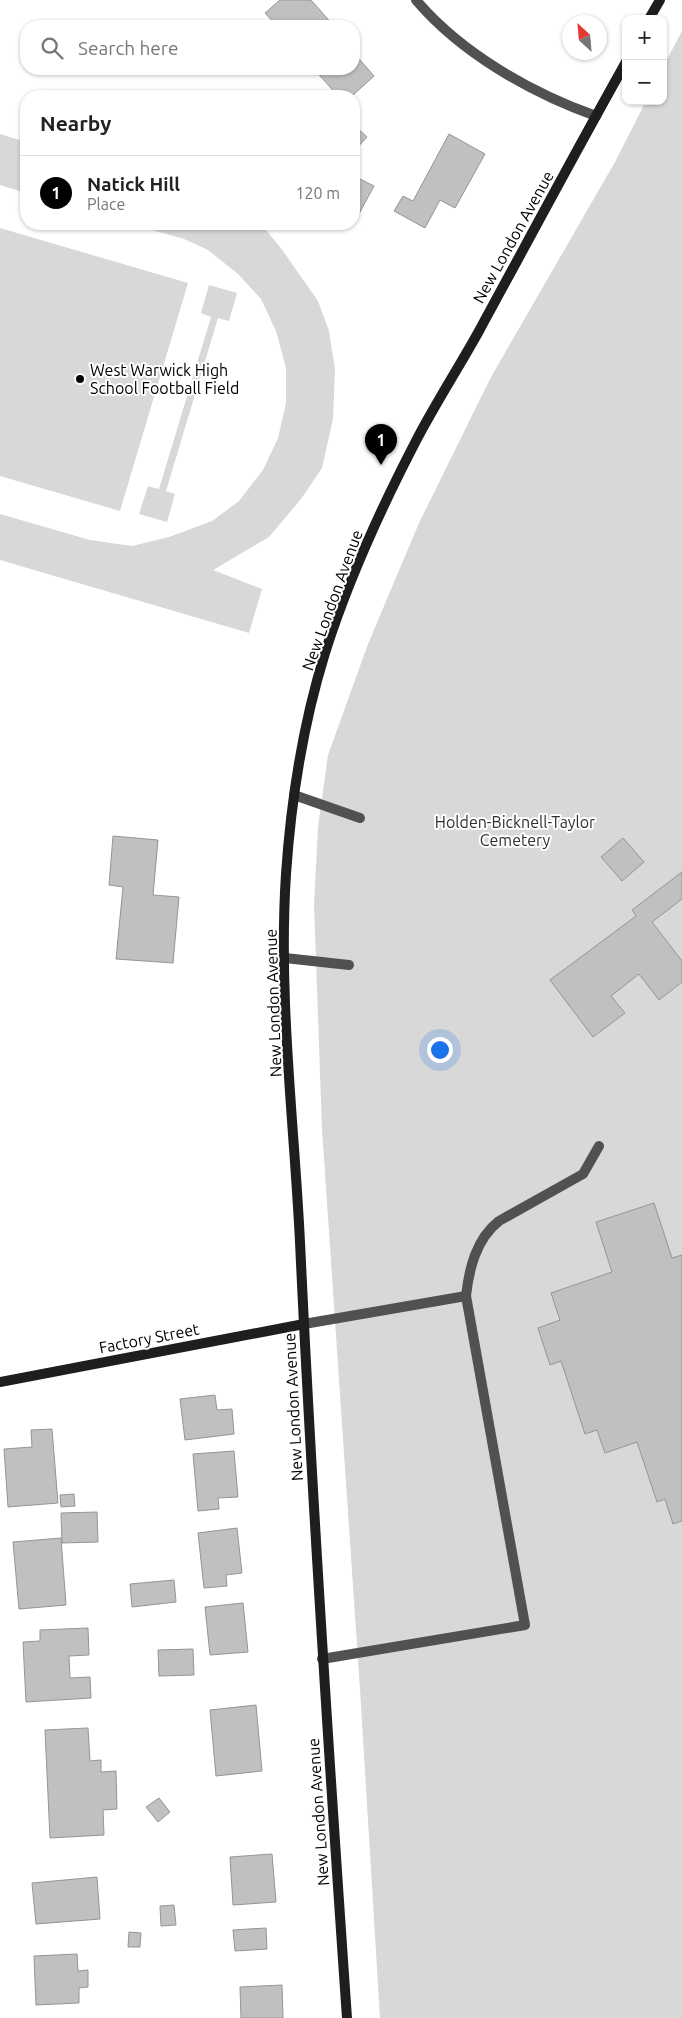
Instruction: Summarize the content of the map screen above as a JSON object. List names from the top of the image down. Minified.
{"streets":{"main road":["New London Avenue","Factory Street"]},"crossings":[["New London Avenue","Factory Street"]],"parks":["Holden-Bicknell-Taylor Cemetery"],"places":["West Warwick High School Football Field"],"north":"top left","page":{"map_buttons":["+","−"],"search":"Search here","heading":"Nearby","list":[{"mark":"1","name":"Natick Hill","note":"Place","value":"120 m"}],"pins":"1"}}
